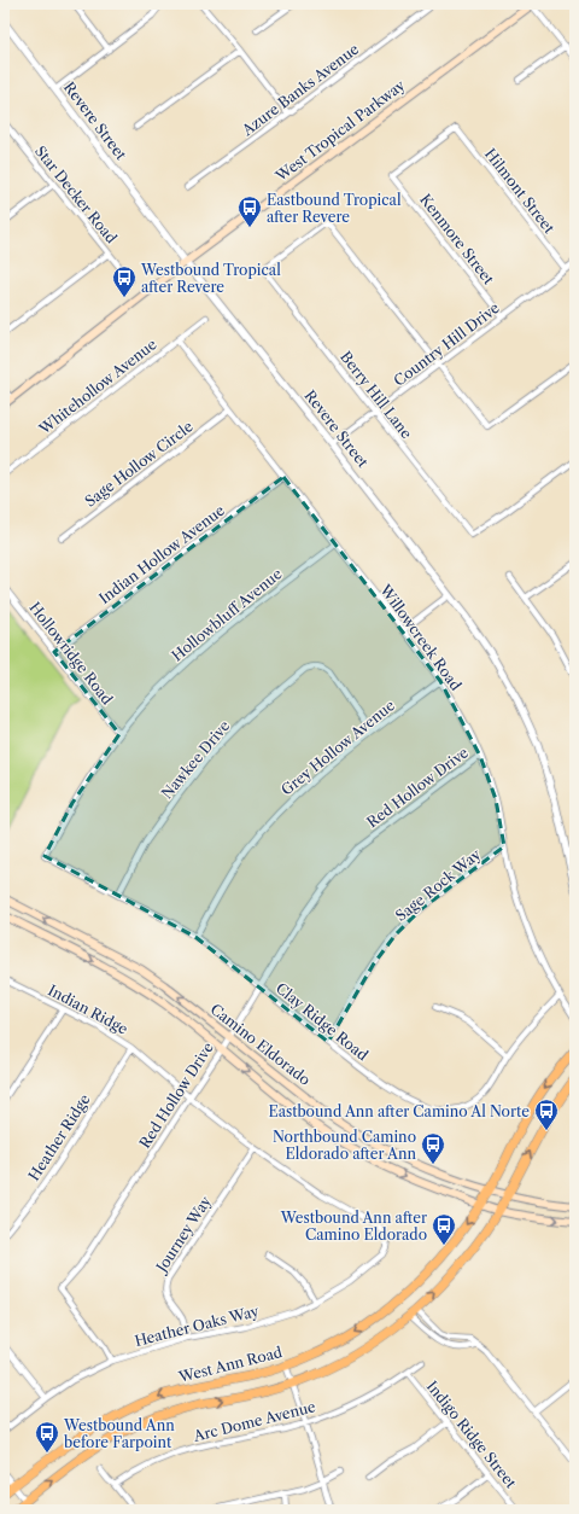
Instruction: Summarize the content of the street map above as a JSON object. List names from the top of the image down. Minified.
{"streets":{"main road":["West Tropical Parkway","Camino Eldorado","West Ann Road"],"street":["Azure Banks Avenue","Revere Street","Hilmont Street","Star Decker Road","Kenmore Street","Country Hill Drive","Whitehollow Avenue","Berry Hill Lane","Sage Hollow Circle","Indian Hollow Avenue","Hollowbluff Avenue","Willowcreek Road","Hollowridge Road","Grey Hollow Avenue","Nawkee Drive","Red Hollow Drive","Sage Rock Way","Indian Ridge","Clay Ridge Road","Heather Ridge","Journey Way","Heather Oaks Way","Arc Dome Avenue","Indigo Ridge Street"]},"crossings":[["Revere Street","West Tropical Parkway"],["Revere Street","Country Hill Drive"],["Hilmont Street","Kenmore Street"],["Hilmont Street","Country Hill Drive"],["Kenmore Street","Country Hill Drive"],["Country Hill Drive","Berry Hill Lane"],["Whitehollow Avenue","Willowcreek Road"],["Sage Hollow Circle","Willowcreek Road"],["Indian Hollow Avenue","Willowcreek Road"],["Indian Hollow Avenue","Hollowridge Road"],["Hollowbluff Avenue","Willowcreek Road"],["Hollowbluff Avenue","Hollowridge Road"],["Hollowbluff Avenue","Clay Ridge Road"],["Willowcreek Road","Grey Hollow Avenue"],["Willowcreek Road","Red Hollow Drive"],["Willowcreek Road","Sage Rock Way"],["Willowcreek Road","Clay Ridge Road"],["Grey Hollow Avenue","Nawkee Drive"],["Grey Hollow Avenue","Clay Ridge Road"],["Nawkee Drive","Clay Ridge Road"],["Red Hollow Drive","Indian Ridge"],["Red Hollow Drive","Clay Ridge Road"],["Red Hollow Drive","Camino Eldorado"],["Red Hollow Drive","Heather Oaks Way"],["Sage Rock Way","Clay Ridge Road"],["Indian Ridge","Heather Ridge"],["Indian Ridge","Journey Way"],["Indian Ridge","Heather Oaks Way"],["Camino Eldorado","West Ann Road"],["Journey Way","Heather Oaks Way"],["Arc Dome Avenue","Indigo Ridge Street"]],"places":{"bus stop":["Eastbound Tropical after Revere","Westbound Tropical after Revere","Eastbound Ann after Camino Al Norte","Northbound Camino Eldorado after Ann","Westbound Ann after Camino Eldorado","Westbound Ann before Farpoint"]}}
